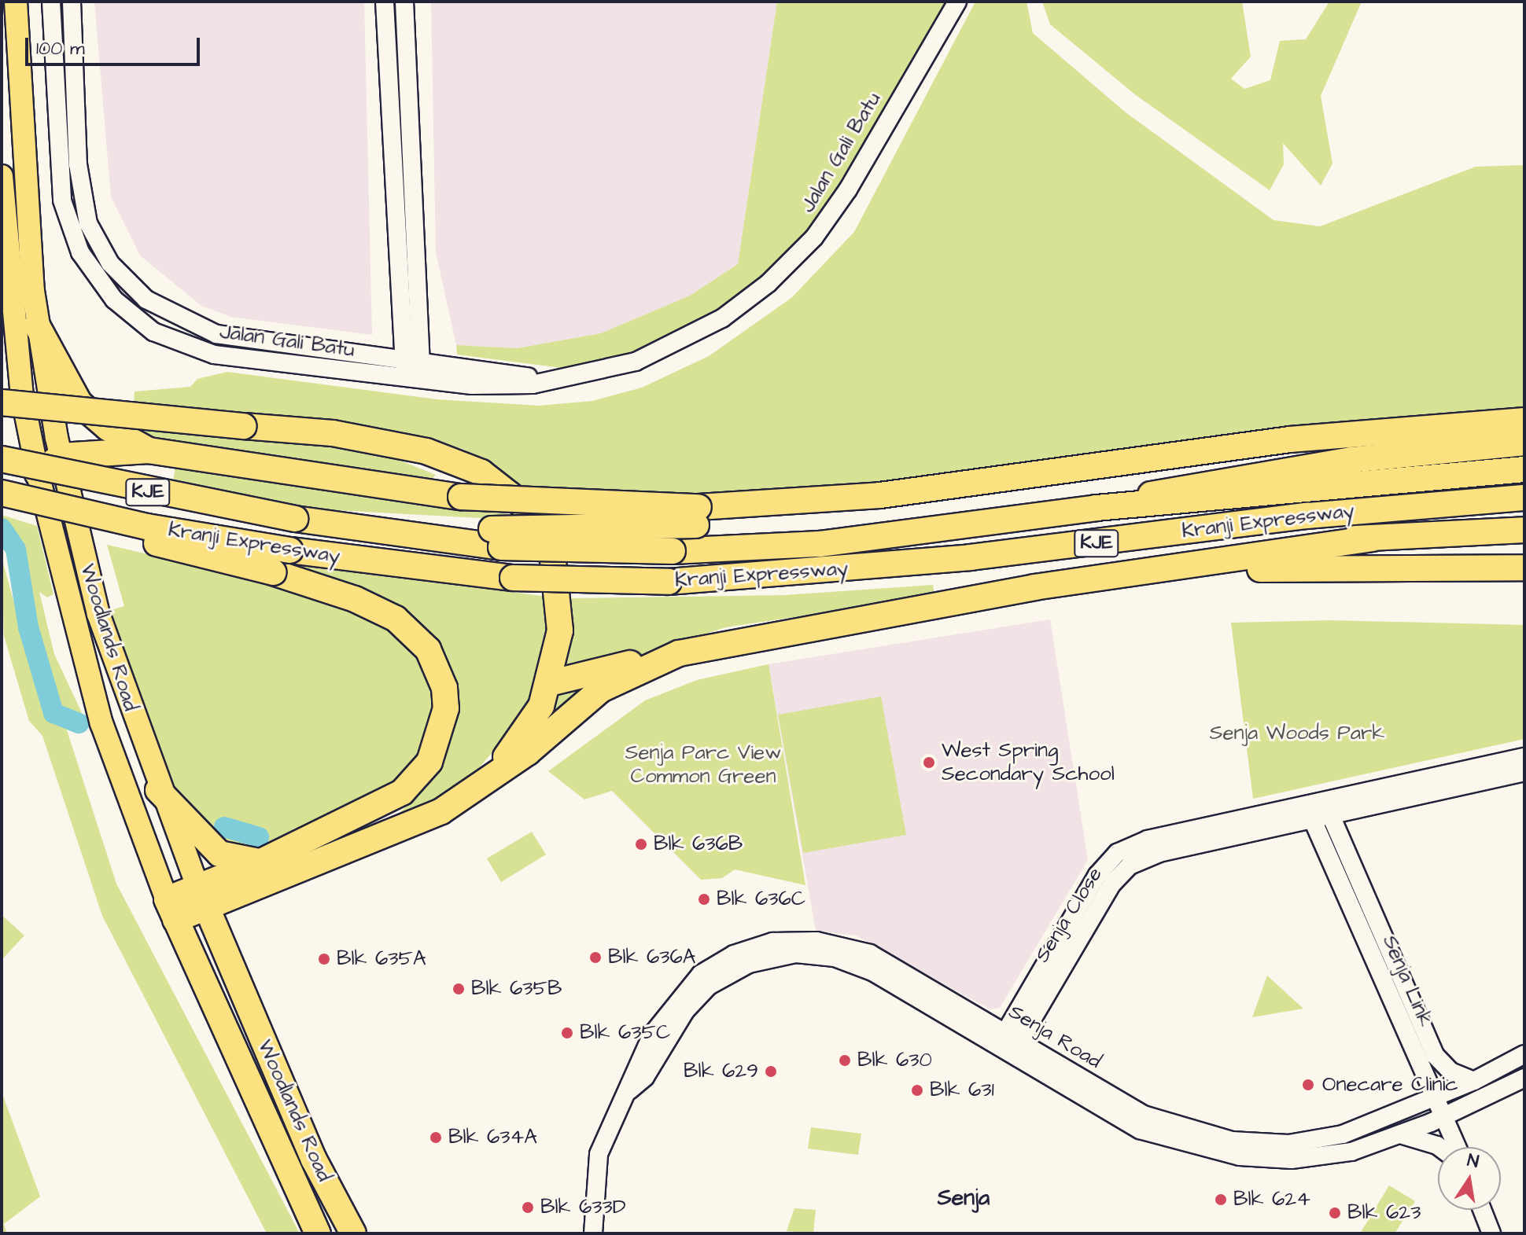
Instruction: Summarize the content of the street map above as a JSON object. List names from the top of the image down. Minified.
{"streets":{"highway":["KJE","Kranji Expressway","Woodlands Road"],"street":["Jalan Gali Batu","Senja Close","Senja Link","Senja Road"]},"crossings":[["KJE","Kranji Expressway"],["Senja Close","Senja Link"],["Senja Close","Senja Road"],["Senja Link","Senja Road"]],"districts":["Senja"],"parks":["Senja Woods Park","Senja Parc View Common Green"],"places":["West Spring Secondary School","Blk 636B","Blk 636C","Blk 636A","Blk 635A","Blk 635B","Blk 635C","Blk 630","Blk 629","Onecare Clinic","Blk 631","Blk 634A","Blk 624","Blk 633D","Blk 623"],"scale_bar":"100 m","north":"top"}
